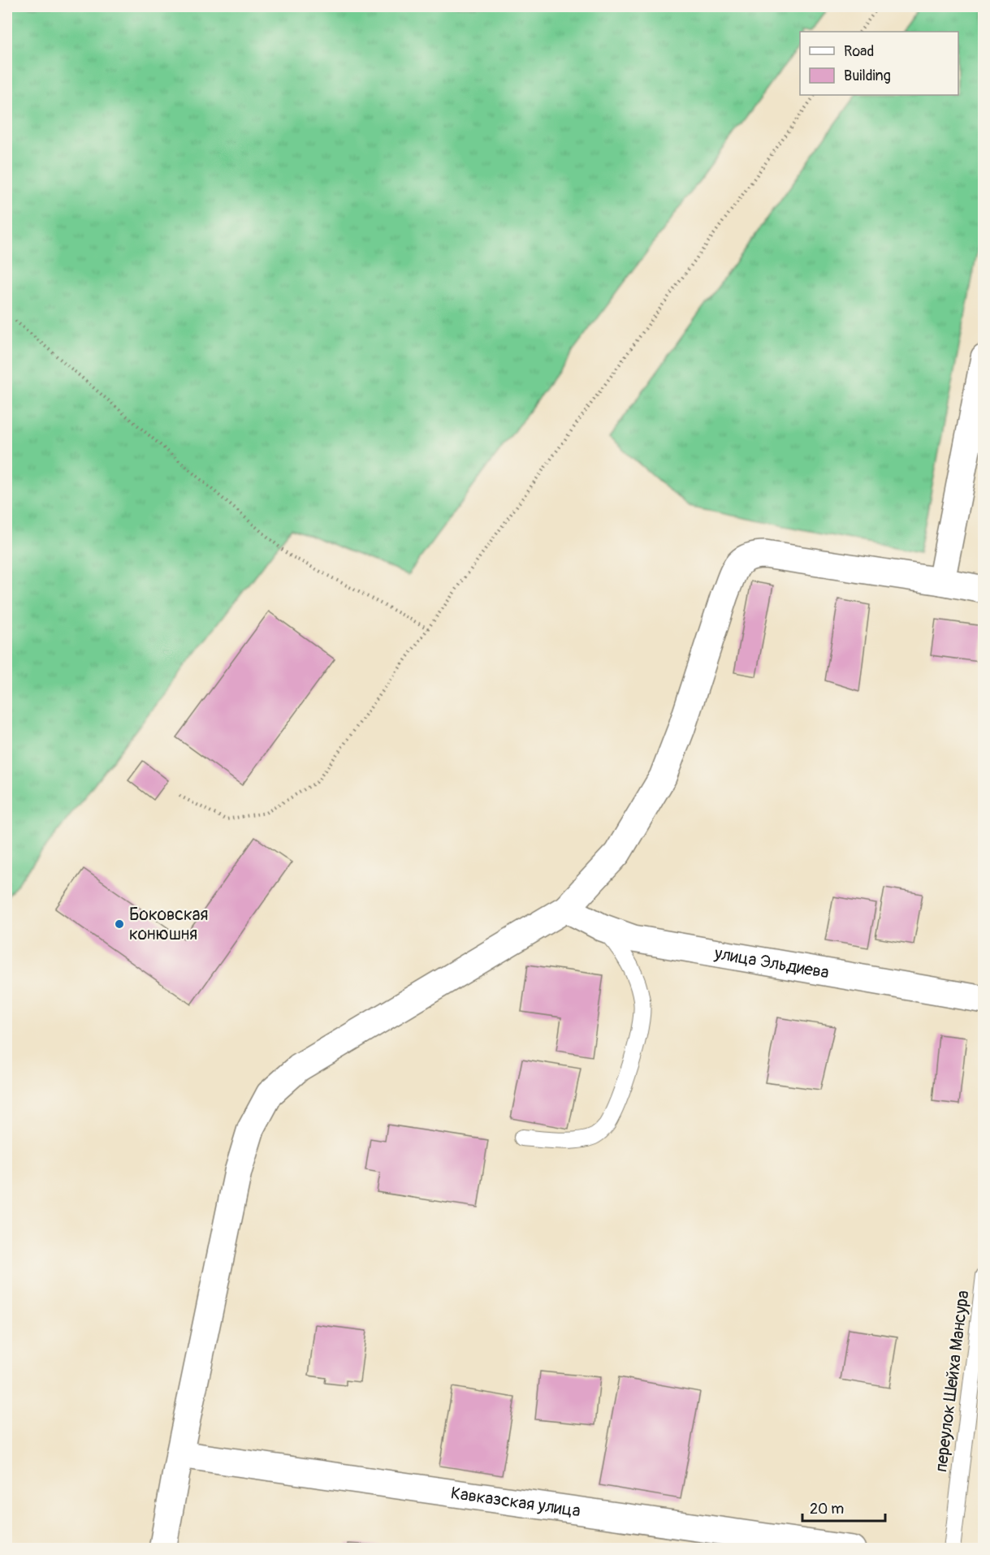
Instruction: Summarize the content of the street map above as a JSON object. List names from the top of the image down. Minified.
{"streets":{"street":["улица Эльдиева","Кавказская улица"],"lane":["переулок Шейха Мансура"]},"places":["Боковская конюшня"],"legend":["Road","Building"],"scale_bar":"20 m"}
